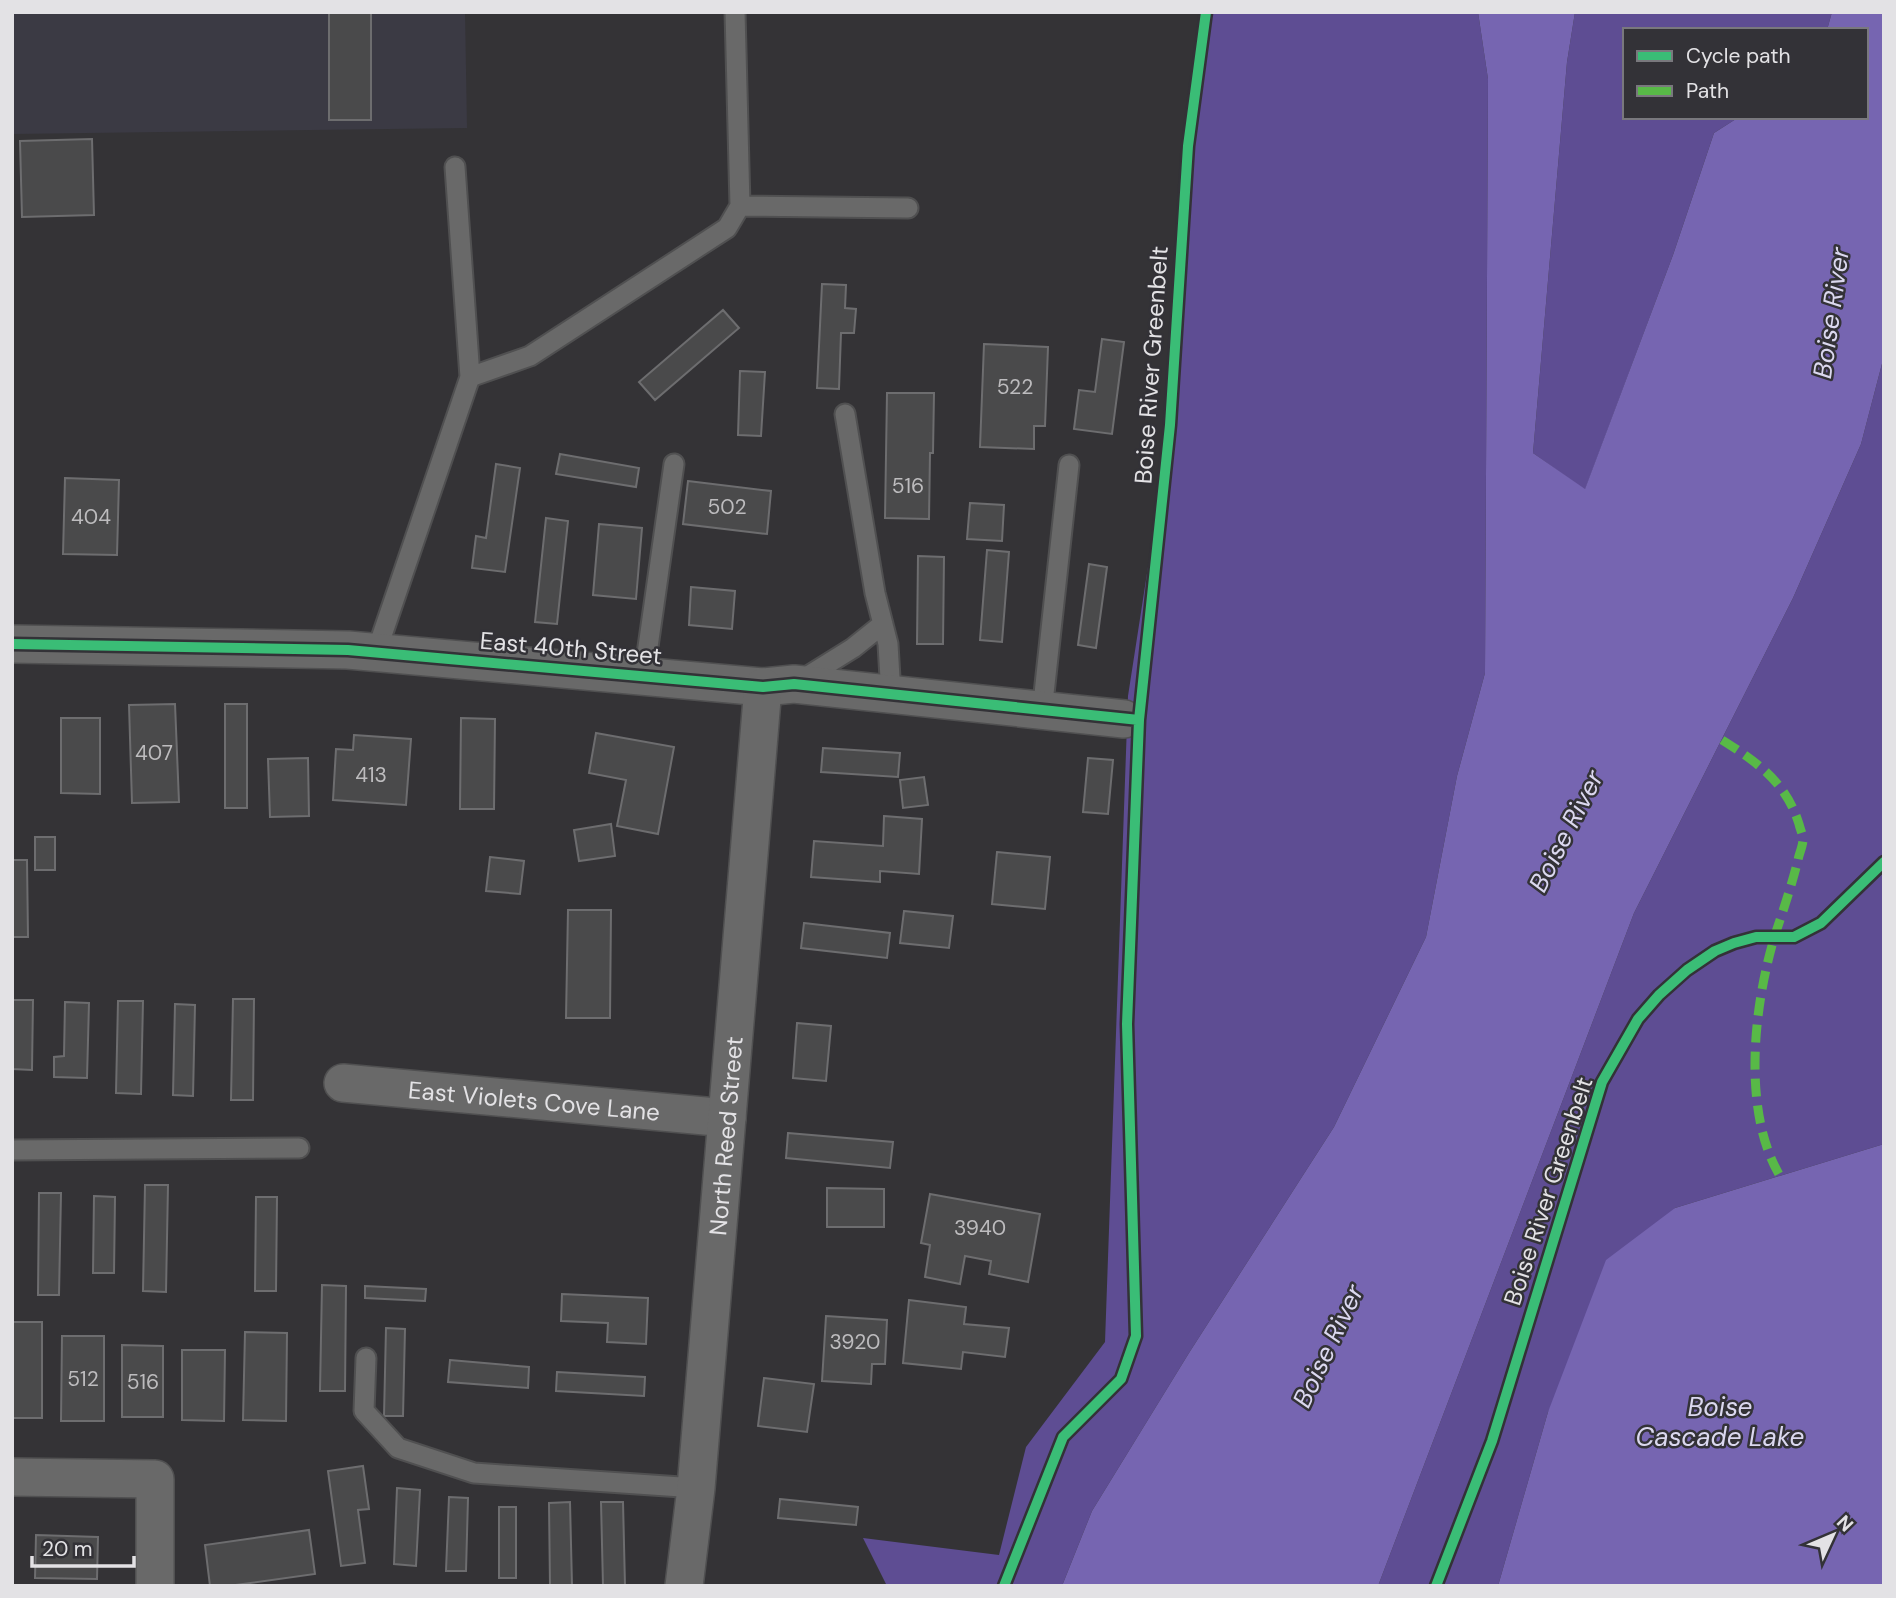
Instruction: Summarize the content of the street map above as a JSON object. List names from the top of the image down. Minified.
{"streets":{"street":["East 40th Street","East Violets Cove Lane","North Reed Street"],"cycle path":["Boise River Greenbelt"]},"crossings":[["East 40th Street","North Reed Street"],["East Violets Cove Lane","North Reed Street"]],"water":["Boise River","Boise Cascade Lake"],"house_numbers":["522","516","502","404","407","413","3940","3920","512","516"],"legend":["Cycle path","Path"],"scale_bar":"20 m","north":"top right"}
